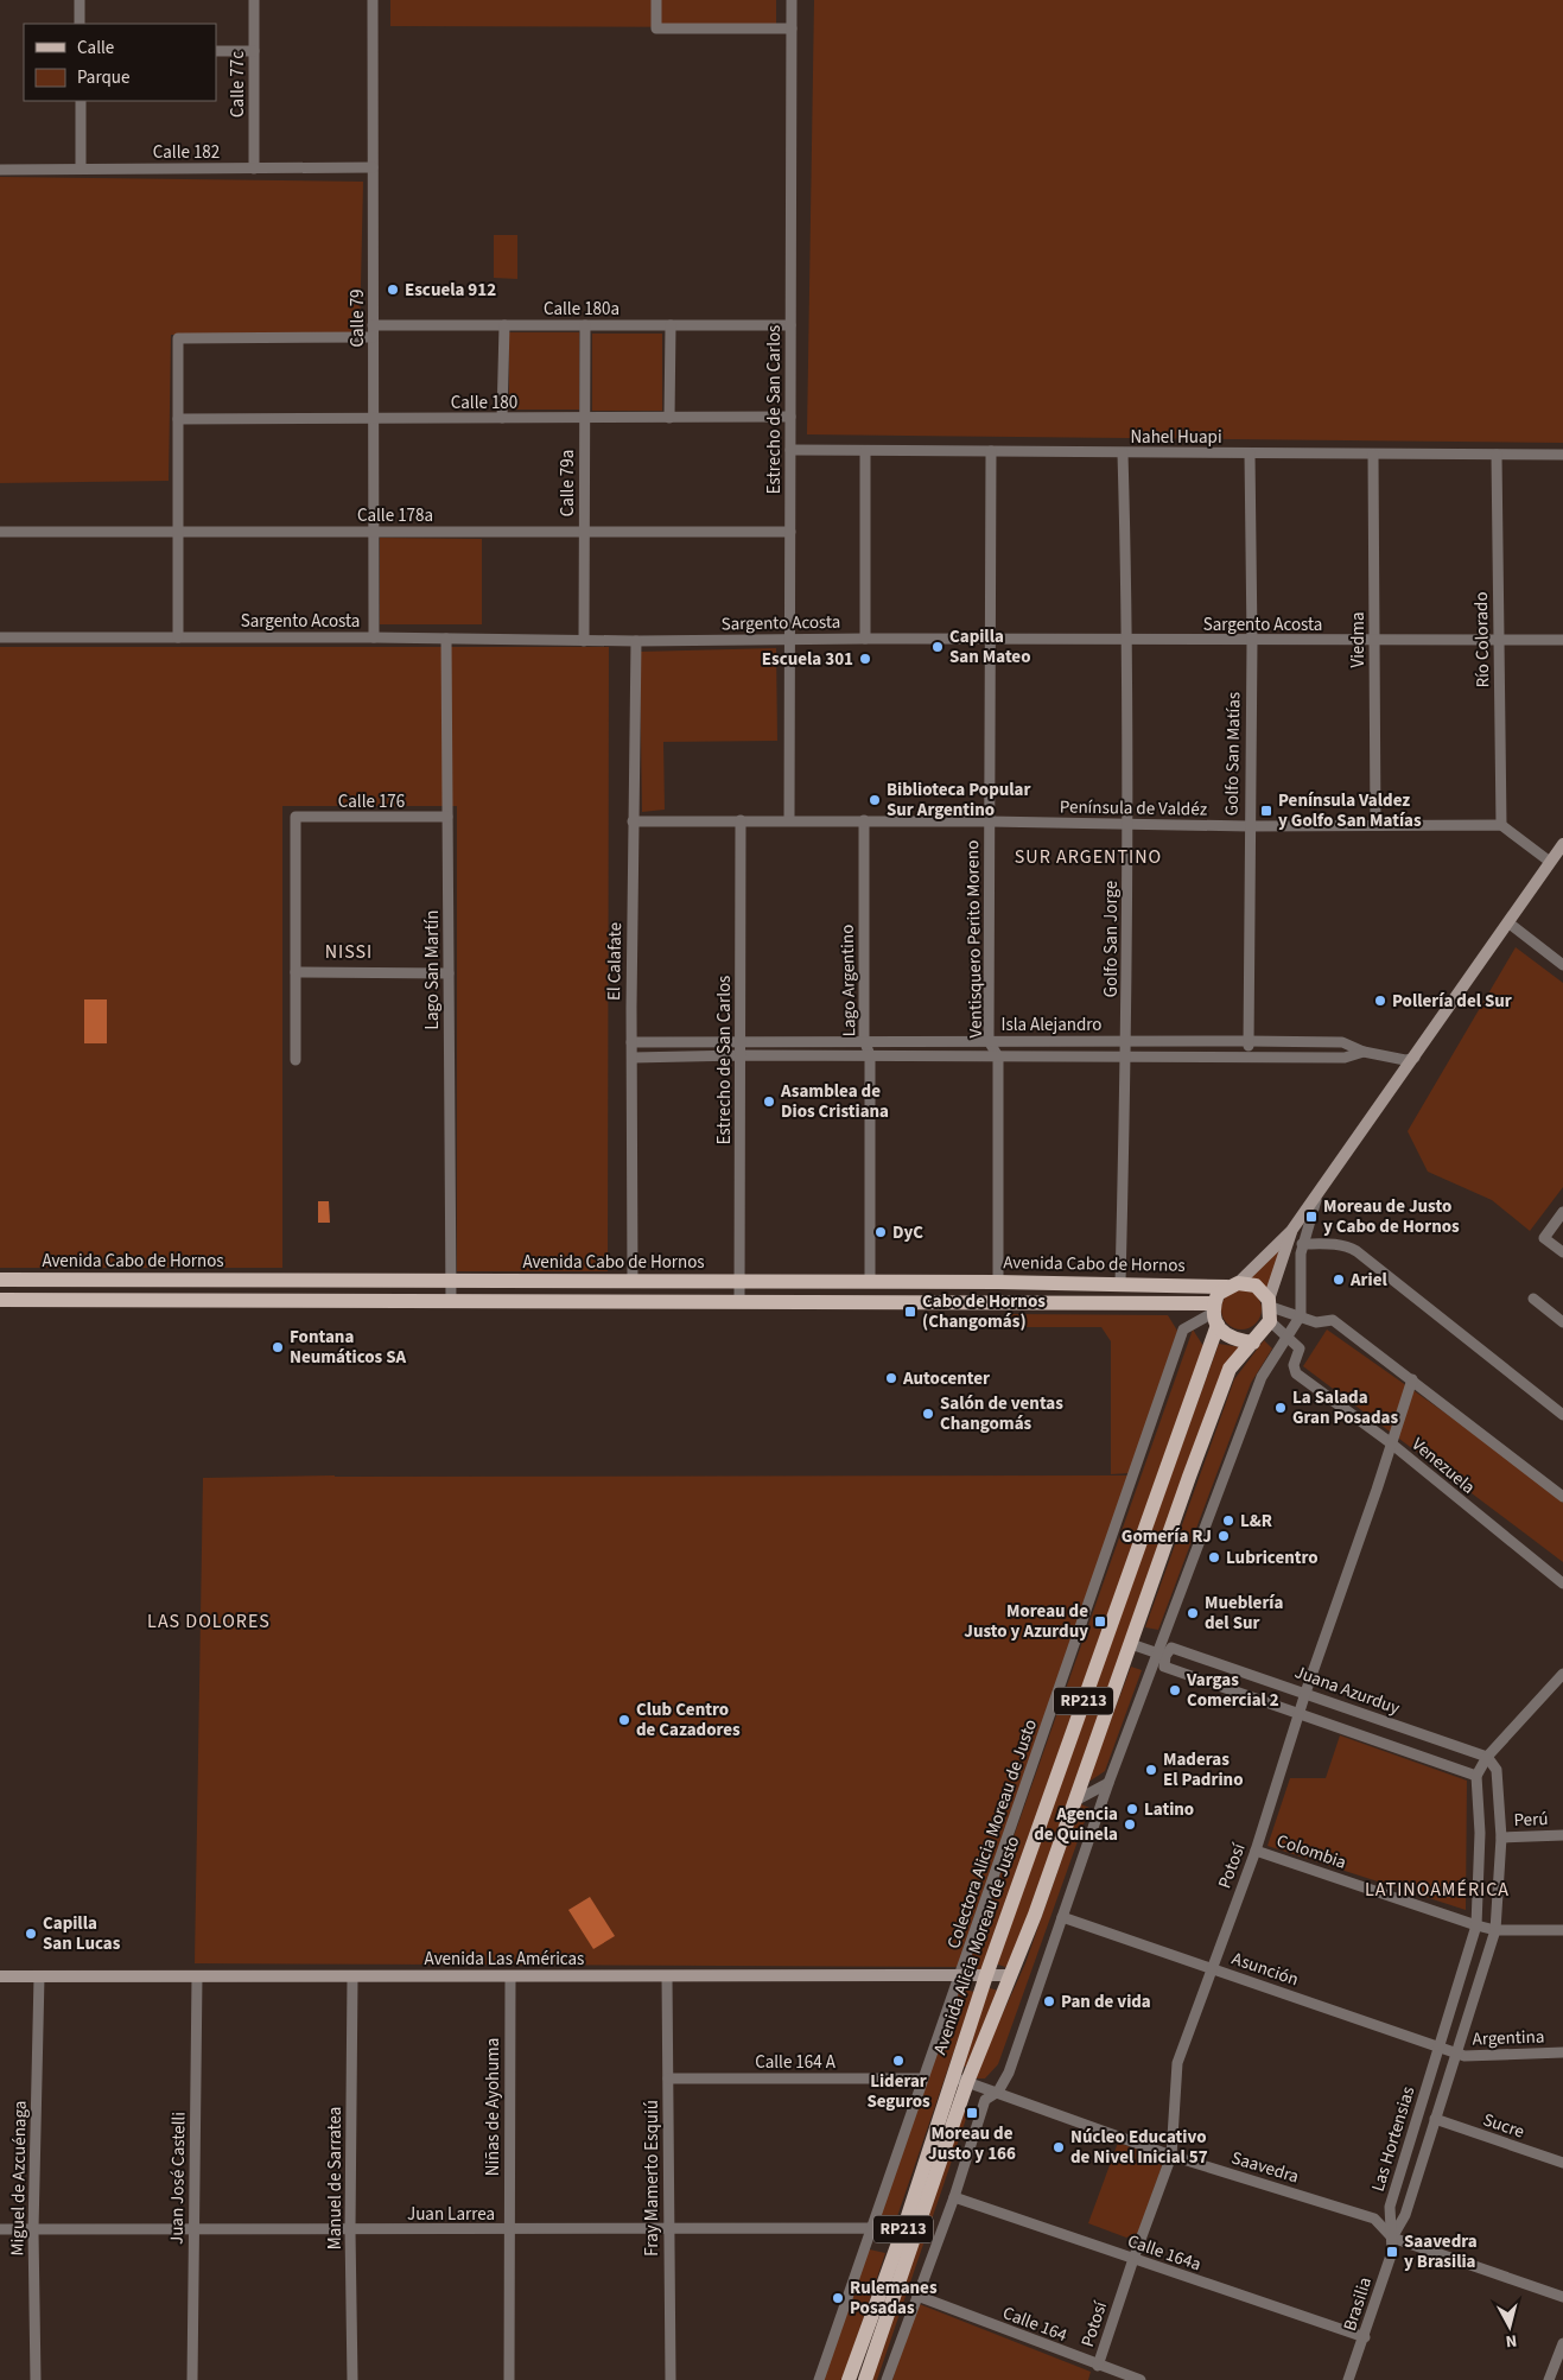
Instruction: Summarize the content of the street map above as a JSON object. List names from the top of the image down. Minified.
{"streets":{"main road":["Avenida Cabo de Hornos","RP213","Avenida Alicia Moreau de Justo","Avenida Las Américas"],"street":["Calle 77c","Calle 182","Calle 180a","Calle 79","Calle 180","Estrecho de San Carlos","Nahel Huapi","Calle 79a","Calle 178a","Sargento Acosta","Viedma","Río Colorado","Golfo San Matías","Calle 176","Península de Valdéz","Ventisquero Perito Moreno","Golfo San Jorge","El Calafate","Lago San Martín","Lago Argentino","Isla Alejandro","Venezuela","Juana Azurduy","Perú","Colectora Alicia Moreau de Justo","Colombia","Potosí","Asunción","Argentina","Calle 164 A","Niñas de Ayohuma","Sucre","Las Hortensias","Saavedra","Miguel de Azcuénaga","Juan José Castelli","Manuel de Sarratea","Fray Mamerto Esquiú","Juan Larrea","Calle 164a","Brasilia","Calle 164"]},"crossings":[["Calle 77c","Calle 182"],["Calle 182","Calle 79"],["Calle 180a","Calle 79"],["Calle 180a","Estrecho de San Carlos"],["Calle 180a","Calle 79a"],["Calle 79","Calle 180"],["Calle 79","Calle 178a"],["Calle 79","Sargento Acosta"],["Calle 180","Estrecho de San Carlos"],["Calle 180","Calle 79a"],["Estrecho de San Carlos","Nahel Huapi"],["Estrecho de San Carlos","Calle 178a"],["Estrecho de San Carlos","Sargento Acosta"],["Estrecho de San Carlos","Península de Valdéz"],["Estrecho de San Carlos","Isla Alejandro"],["Estrecho de San Carlos","Avenida Cabo de Hornos"],["Nahel Huapi","Viedma"],["Nahel Huapi","Río Colorado"],["Nahel Huapi","Golfo San Matías"],["Nahel Huapi","Ventisquero Perito Moreno"],["Nahel Huapi","Golfo San Jorge"],["Calle 79a","Calle 178a"],["Calle 79a","Sargento Acosta"],["Sargento Acosta","Viedma"],["Sargento Acosta","Río Colorado"],["Sargento Acosta","Golfo San Matías"],["Sargento Acosta","Ventisquero Perito Moreno"],["Sargento Acosta","Golfo San Jorge"],["Sargento Acosta","El Calafate"],["Sargento Acosta","Lago San Martín"],["Viedma","Península de Valdéz"],["Río Colorado","Península de Valdéz"],["Golfo San Matías","Península de Valdéz"],["Golfo San Matías","Isla Alejandro"],["Calle 176","Lago San Martín"],["Península de Valdéz","Ventisquero Perito Moreno"],["Península de Valdéz","Golfo San Jorge"],["Península de Valdéz","El Calafate"],["Península de Valdéz","Lago Argentino"],["Ventisquero Perito Moreno","Isla Alejandro"],["Ventisquero Perito Moreno","Avenida Cabo de Hornos"],["Golfo San Jorge","Isla Alejandro"],["Golfo San Jorge","Avenida Cabo de Hornos"],["El Calafate","Isla Alejandro"],["El Calafate","Avenida Cabo de Hornos"],["Lago San Martín","Avenida Cabo de Hornos"],["Lago Argentino","Isla Alejandro"],["Lago Argentino","Avenida Cabo de Hornos"],["Isla Alejandro","Avenida Alicia Moreau de Justo"],["Avenida Cabo de Hornos","Colectora Alicia Moreau de Justo"],["Avenida Cabo de Hornos","Avenida Alicia Moreau de Justo"],["Venezuela","Potosí"],["Juana Azurduy","Potosí"],["Juana Azurduy","Avenida Alicia Moreau de Justo"],["Juana Azurduy","Las Hortensias"],["Perú","Las Hortensias"],["Colectora Alicia Moreau de Justo","Avenida Alicia Moreau de Justo"],["Colectora Alicia Moreau de Justo","Avenida Las Américas"],["Colectora Alicia Moreau de Justo","Calle 164 A"],["Colectora Alicia Moreau de Justo","Juan Larrea"],["Colombia","Potosí"],["Colombia","Las Hortensias"],["Potosí","Asunción"],["Potosí","Saavedra"],["Potosí","Calle 164a"],["Potosí","Calle 164"],["Avenida Alicia Moreau de Justo","Avenida Las Américas"],["Avenida Alicia Moreau de Justo","Saavedra"],["Avenida Alicia Moreau de Justo","Juan Larrea"],["Avenida Las Américas","Niñas de Ayohuma"],["Avenida Las Américas","Miguel de Azcuénaga"],["Avenida Las Américas","Juan José Castelli"],["Avenida Las Américas","Manuel de Sarratea"],["Avenida Las Américas","Fray Mamerto Esquiú"],["Asunción","Argentina"],["Asunción","Las Hortensias"],["Argentina","Las Hortensias"],["Calle 164 A","Fray Mamerto Esquiú"],["Niñas de Ayohuma","Juan Larrea"],["Sucre","Las Hortensias"],["Las Hortensias","Saavedra"],["Las Hortensias","Brasilia"],["Saavedra","Brasilia"],["Miguel de Azcuénaga","Juan Larrea"],["Juan José Castelli","Juan Larrea"],["Manuel de Sarratea","Juan Larrea"],["Fray Mamerto Esquiú","Juan Larrea"],["Calle 164a","Brasilia"]],"districts":["SUR ARGENTINO","NISSI","LAS DOLORES","LATINOAMÉRICA"],"places":{"other":["Escuela 912","Capilla San Mateo","Escuela 301","Biblioteca Popular Sur Argentino","Pollería del Sur","Asamblea de Dios Cristiana","DyC","Ariel","Fontana Neumáticos SA","Autocenter","La Salada Gran Posadas","Salón de ventas Changomás","L&R","Gomería RJ","Lubricentro","Mueblería del Sur","Vargas Comercial 2","Club Centro de Cazadores","Maderas El Padrino","Latino","Agencia de Quinela","Capilla San Lucas","Pan de vida","Liderar Seguros","Núcleo Educativo de Nivel Inicial 57","Rulemanes Posadas"],"transit":["Península Valdez y Golfo San Matías","Moreau de Justo y Cabo de Hornos","Cabo de Hornos (Changomás)","Moreau de Justo y Azurduy","Moreau de Justo y 166","Saavedra y Brasilia"]},"legend":["Calle","Parque"],"north":"bottom"}
